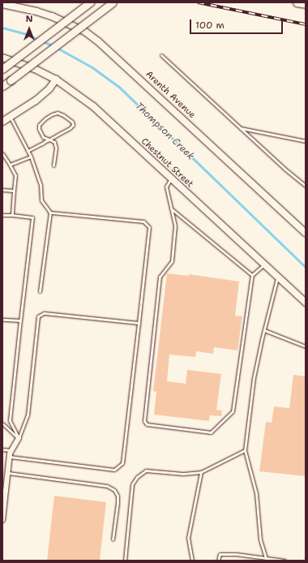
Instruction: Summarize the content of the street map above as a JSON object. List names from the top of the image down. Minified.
{"streets":{"street":["Arenth Avenue","Chestnut Street"]},"water":["Thompson Creek"],"scale_bar":"100 m","north":"top"}
